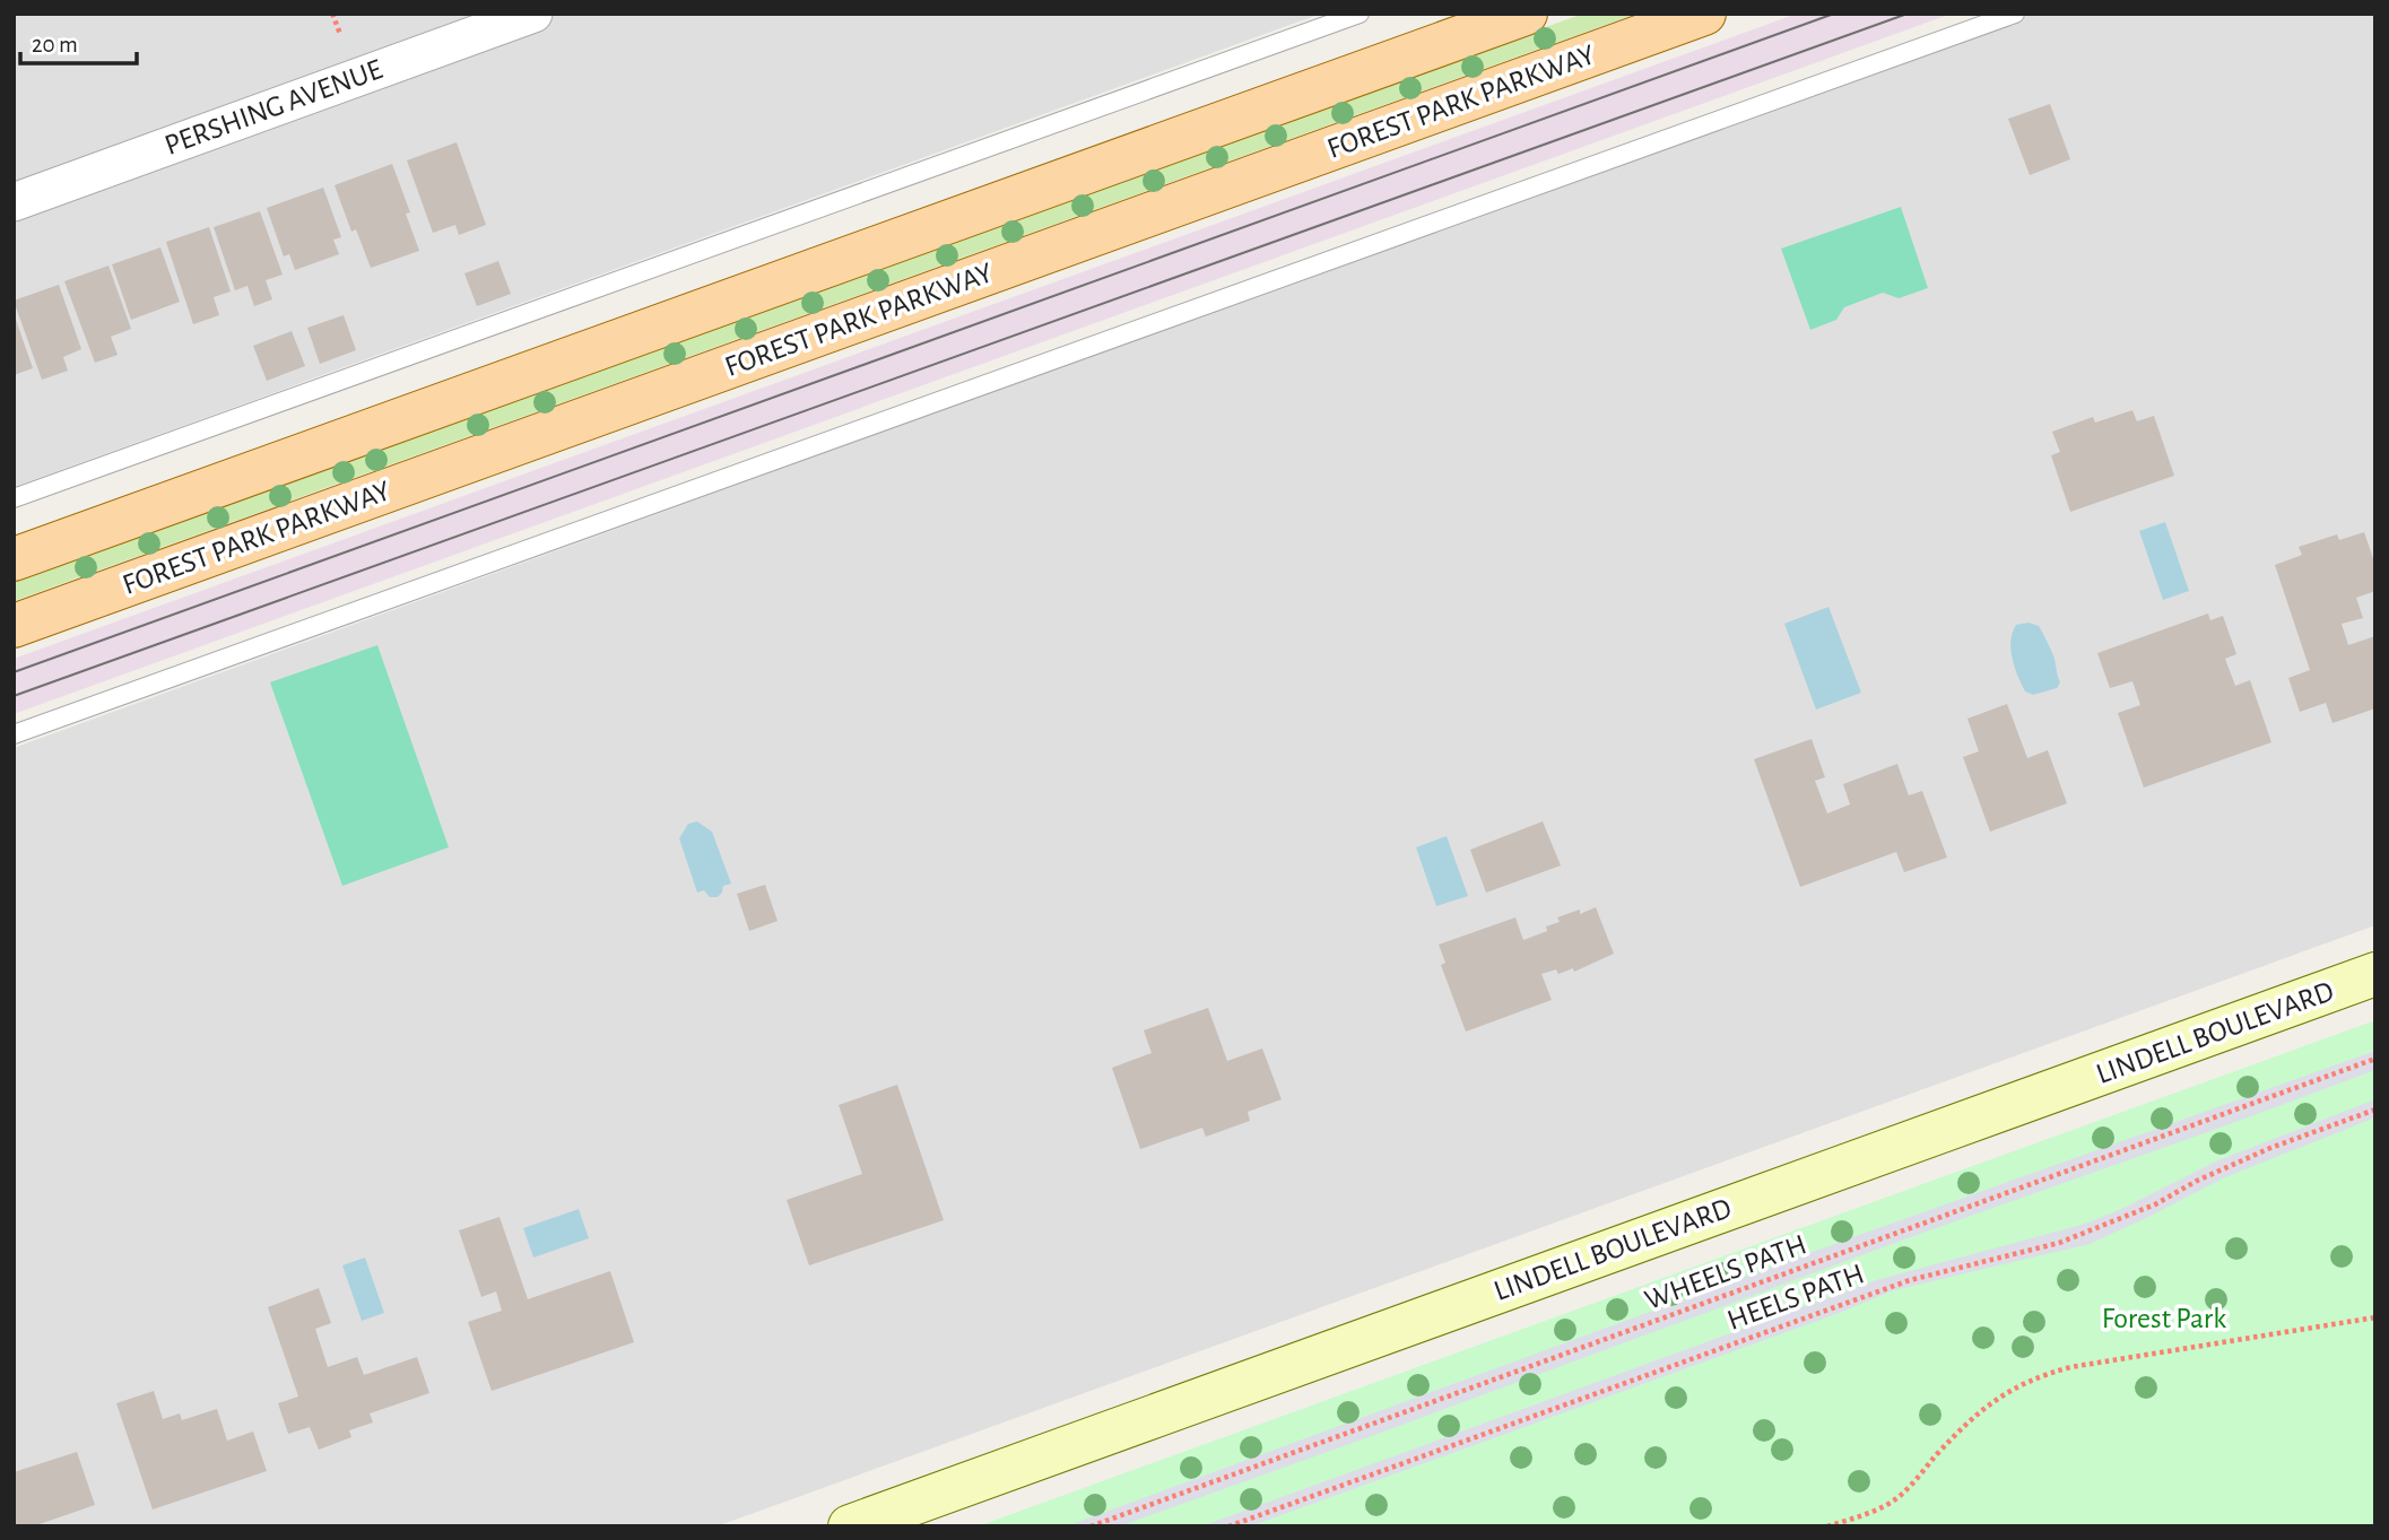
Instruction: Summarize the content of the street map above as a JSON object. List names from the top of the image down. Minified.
{"streets":{"main road":["FOREST PARK PARKWAY","LINDELL BOULEVARD"],"street":["PERSHING AVENUE"],"path":["WHEELS PATH","HEELS PATH"]},"parks":["Forest Park"],"scale_bar":"20 m"}
